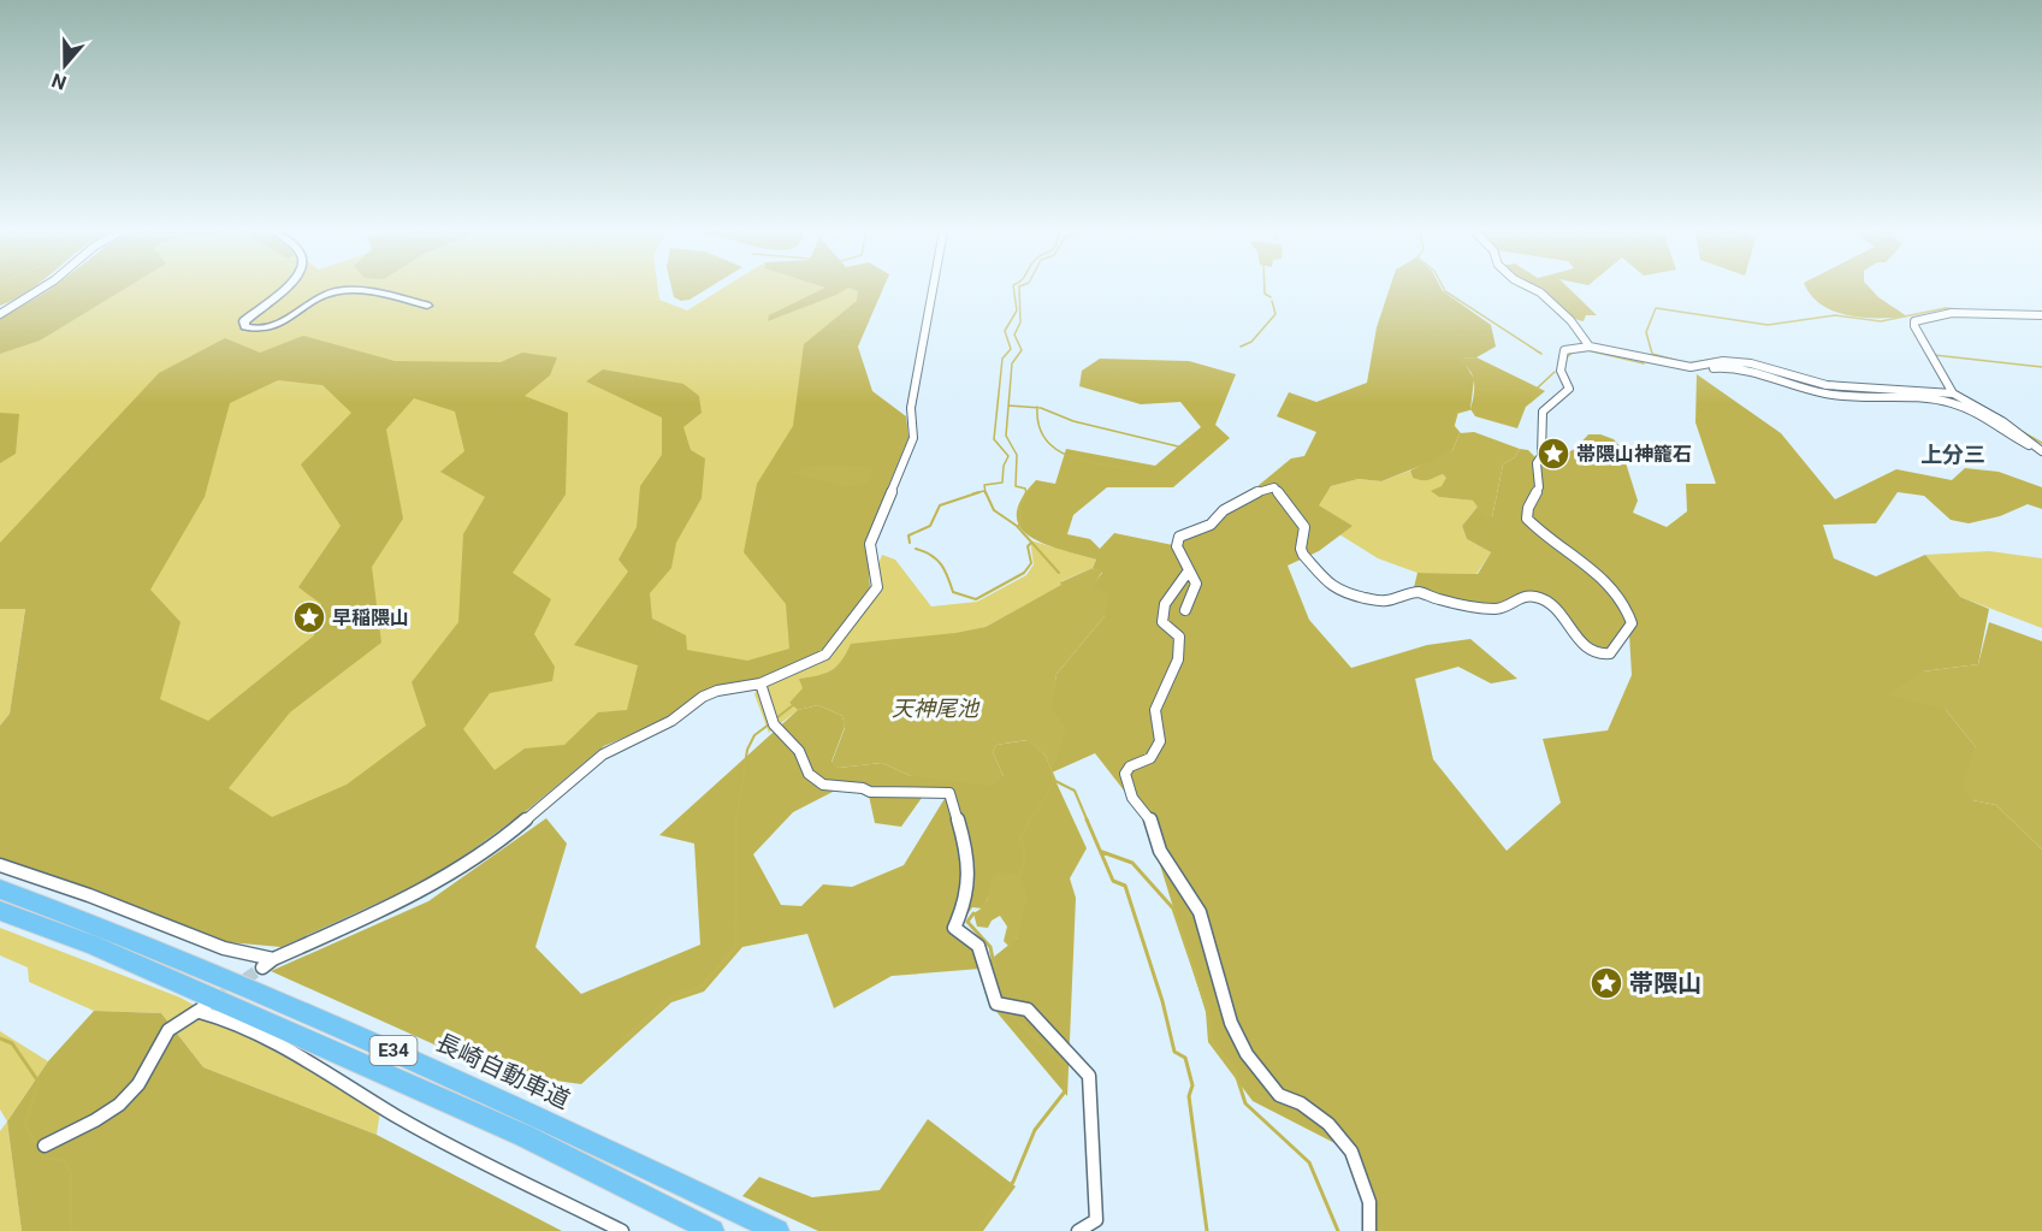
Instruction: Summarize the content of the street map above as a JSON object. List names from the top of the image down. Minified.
{"streets":{"highway":["E34","長崎自動車道"]},"districts":["上分三"],"water":["天神尾池"],"places":{"place":["帯隈山神籠石","早稲隈山","帯隈山"]},"north":"bottom"}
